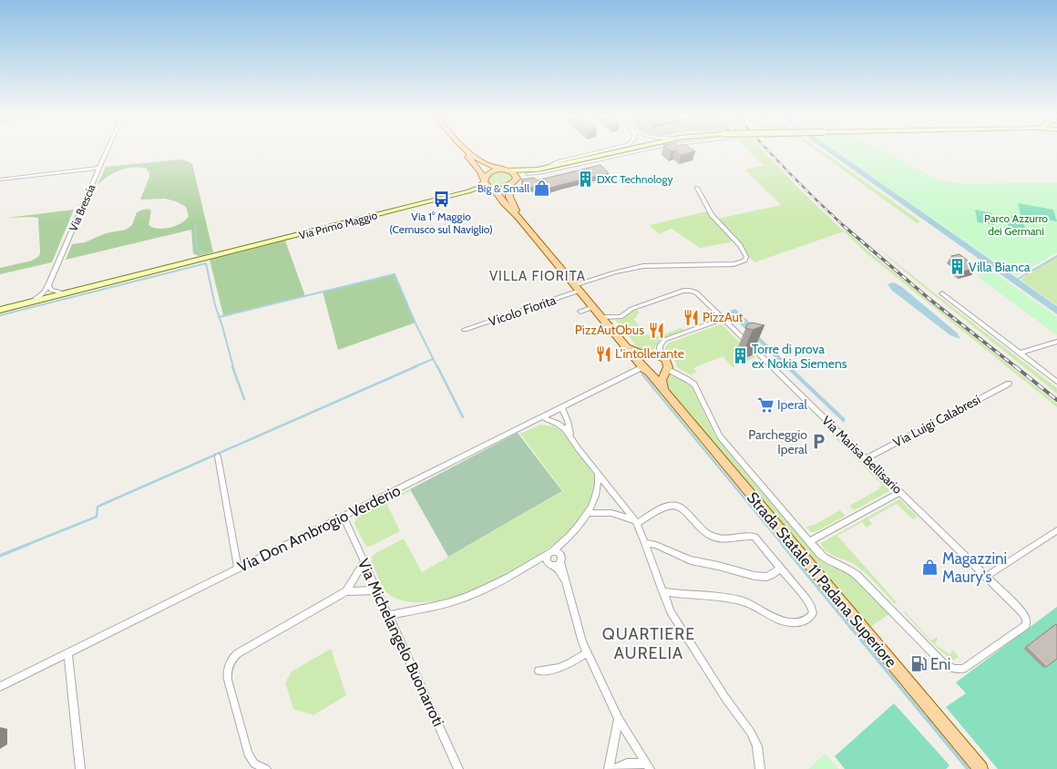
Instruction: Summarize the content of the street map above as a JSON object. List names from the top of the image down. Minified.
{"streets":{"main road":["Via Primo Maggio","Strada Statale 11 Padana Superiore"],"street":["Via Brescia","Vicolo Fiorita","Via Luigi Calabresi","Via Marisa Bellisario","Via Don Ambrogio Verderio","Via Michelangelo Buonarroti"]},"crossings":[["Via Primo Maggio","Strada Statale 11 Padana Superiore"],["Vicolo Fiorita","Strada Statale 11 Padana Superiore"],["Via Luigi Calabresi","Via Marisa Bellisario"],["Via Marisa Bellisario","Strada Statale 11 Padana Superiore"],["Via Don Ambrogio Verderio","Strada Statale 11 Padana Superiore"],["Via Don Ambrogio Verderio","Via Michelangelo Buonarroti"]],"districts":["VILLA FIORITA","QUARTIERE AURELIA"],"parks":["Parco Azzurro dei Germani"],"places":{"building":["DXC Technology","Villa Bianca","Torre di prova ex Nokia Siemens"],"shop":["Big & Small","Magazzini Maury's"],"bus stop":["Via 1° Maggio (Cernusco sul Naviglio)"],"restaurant":["PizzAut","PizzAutObus","L'intollerante"],"supermarket":["Iperal"],"parking":["Parcheggio Iperal"],"fuel station":["Eni"]}}
